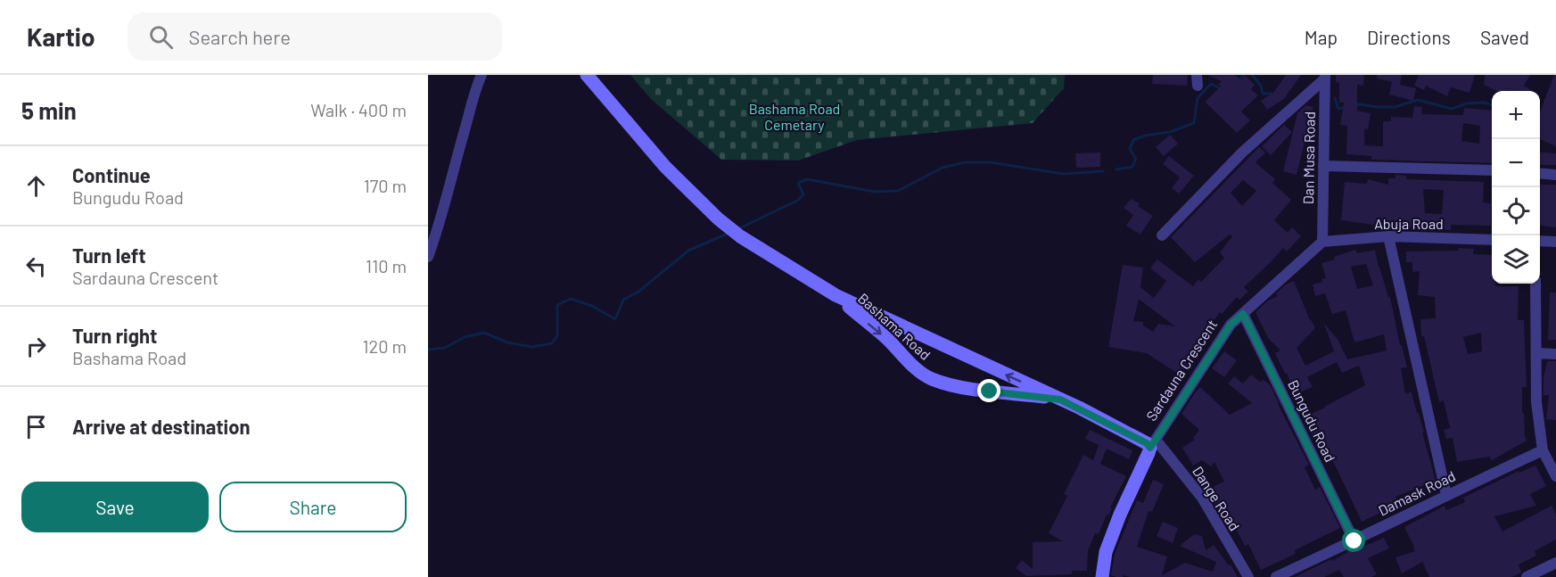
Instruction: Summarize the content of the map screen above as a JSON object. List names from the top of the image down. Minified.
{"streets":{"street":["Dan Musa Road","Abuja Road","Bashama Road","Sardauna Crescent","Bungudu Road","Damask Road","Dange Road"]},"crossings":[["Dan Musa Road","Abuja Road"],["Dan Musa Road","Sardauna Crescent"],["Abuja Road","Sardauna Crescent"],["Bashama Road","Sardauna Crescent"],["Bashama Road","Dange Road"],["Sardauna Crescent","Bungudu Road"],["Sardauna Crescent","Dange Road"],["Bungudu Road","Damask Road"]],"parks":["Bashama Road Cemetary"],"page":{"header":"Kartio","search":"Search here","nav":["Map","Directions","Saved"],"heading":["5 min","Walk · 400 m"],"map_buttons":["+","−"],"list":[["Continue","Bungudu Road","170 m"],["Turn left","Sardauna Crescent","110 m"],["Turn right","Bashama Road","120 m"],"Arrive at destination"],"buttons":["Save","Share"]}}
